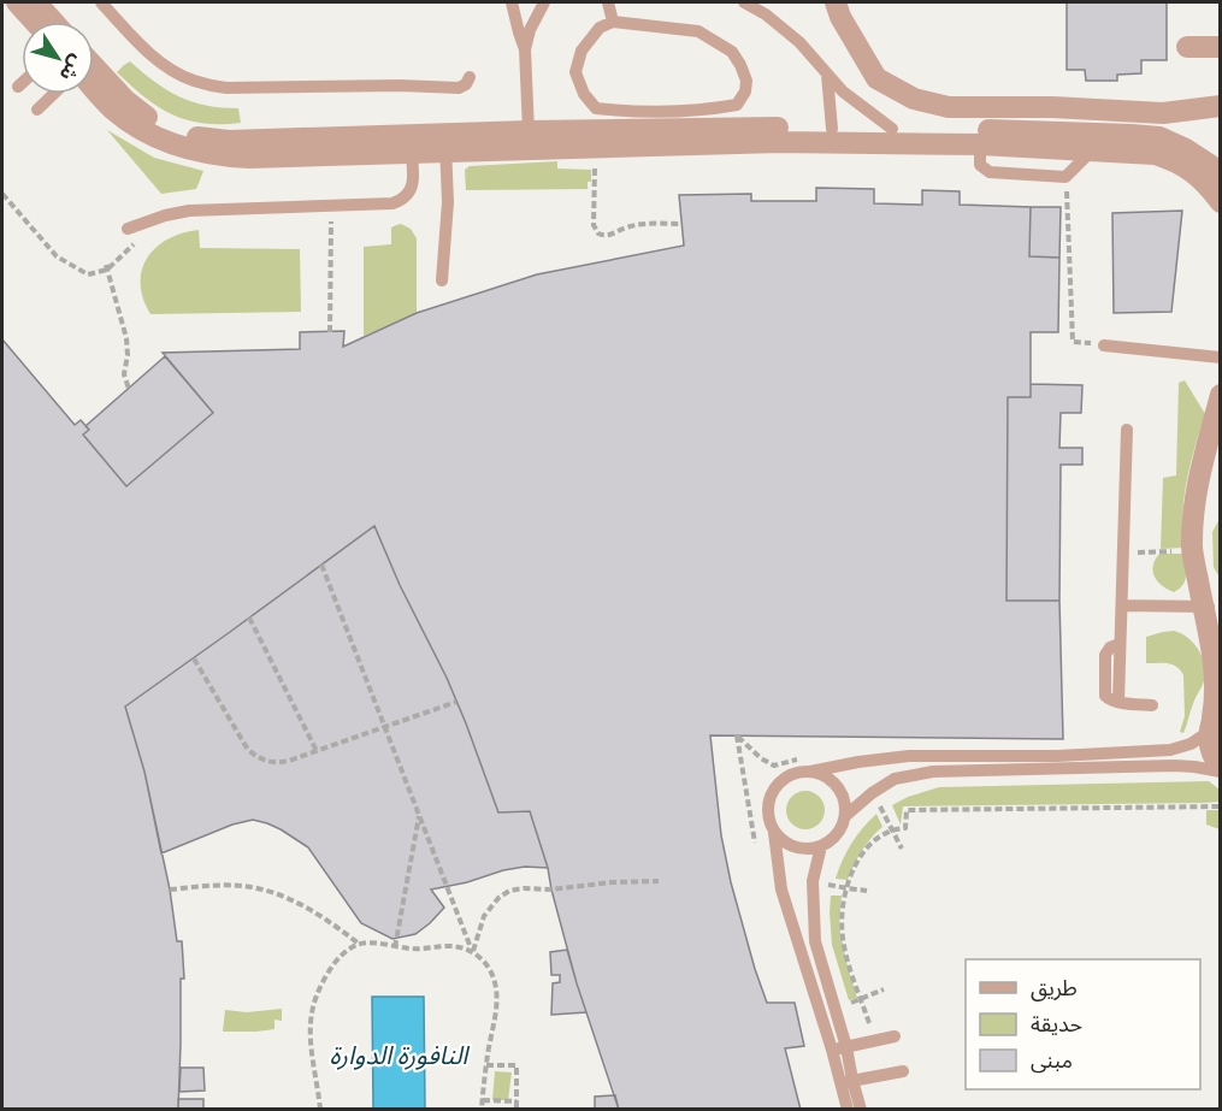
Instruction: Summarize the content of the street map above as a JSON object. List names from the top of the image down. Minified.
{"water":["النافورة الدوارة"],"legend":["طريق","حديقة","مبنى"],"north":"bottom right"}
